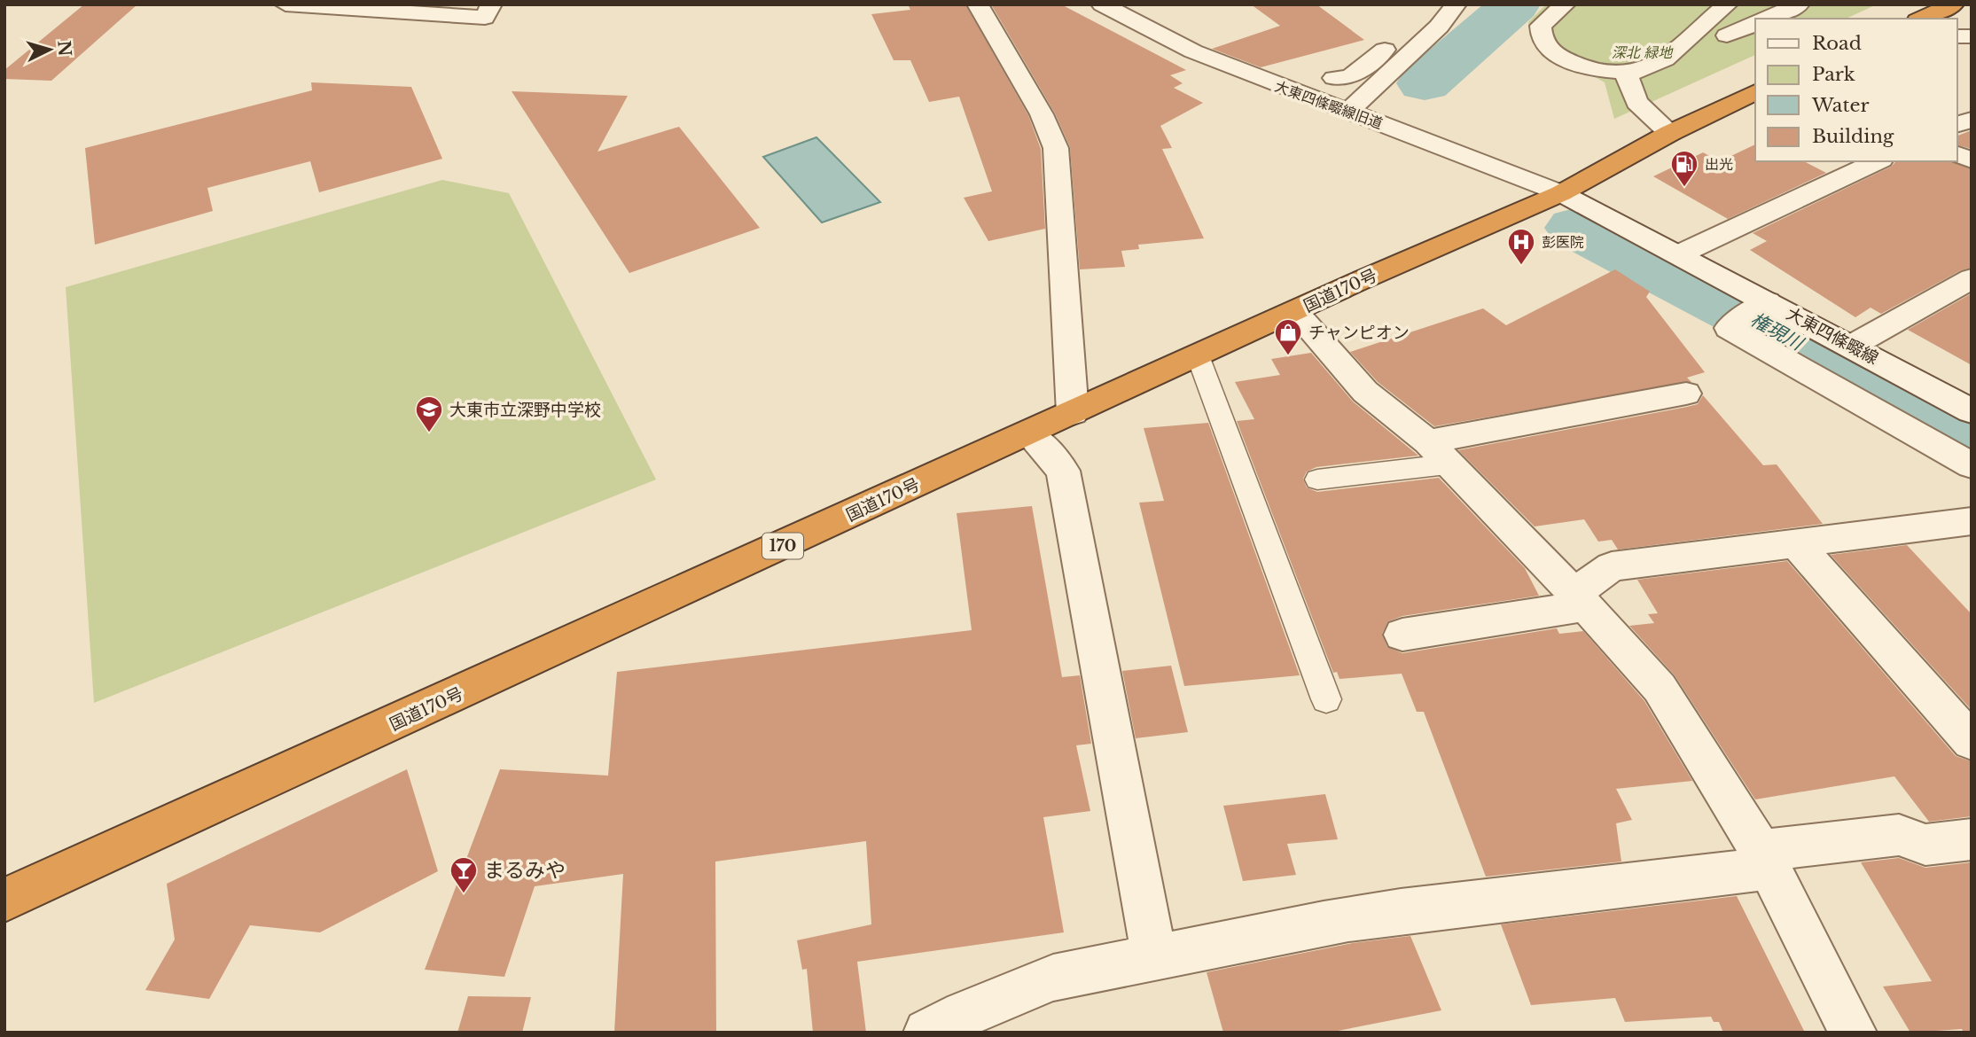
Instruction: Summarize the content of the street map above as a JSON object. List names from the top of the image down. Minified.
{"streets":{"highway":["国道170号","170"],"street":["大東四條畷線旧道","大東四條畷線"]},"crossings":[["大東四條畷線旧道","国道170号"],["大東四條畷線旧道","大東四條畷線"],["国道170号","大東四條畷線"]],"water":["権現川"],"parks":["深北 緑地"],"places":{"fuel station":["出光"],"hospital":["彭医院"],"shop":["チャンピオン"],"school or university":["大東市立深野中学校"],"bar":["まるみや"]},"legend":["Road","Park","Water","Building"],"north":"right"}
